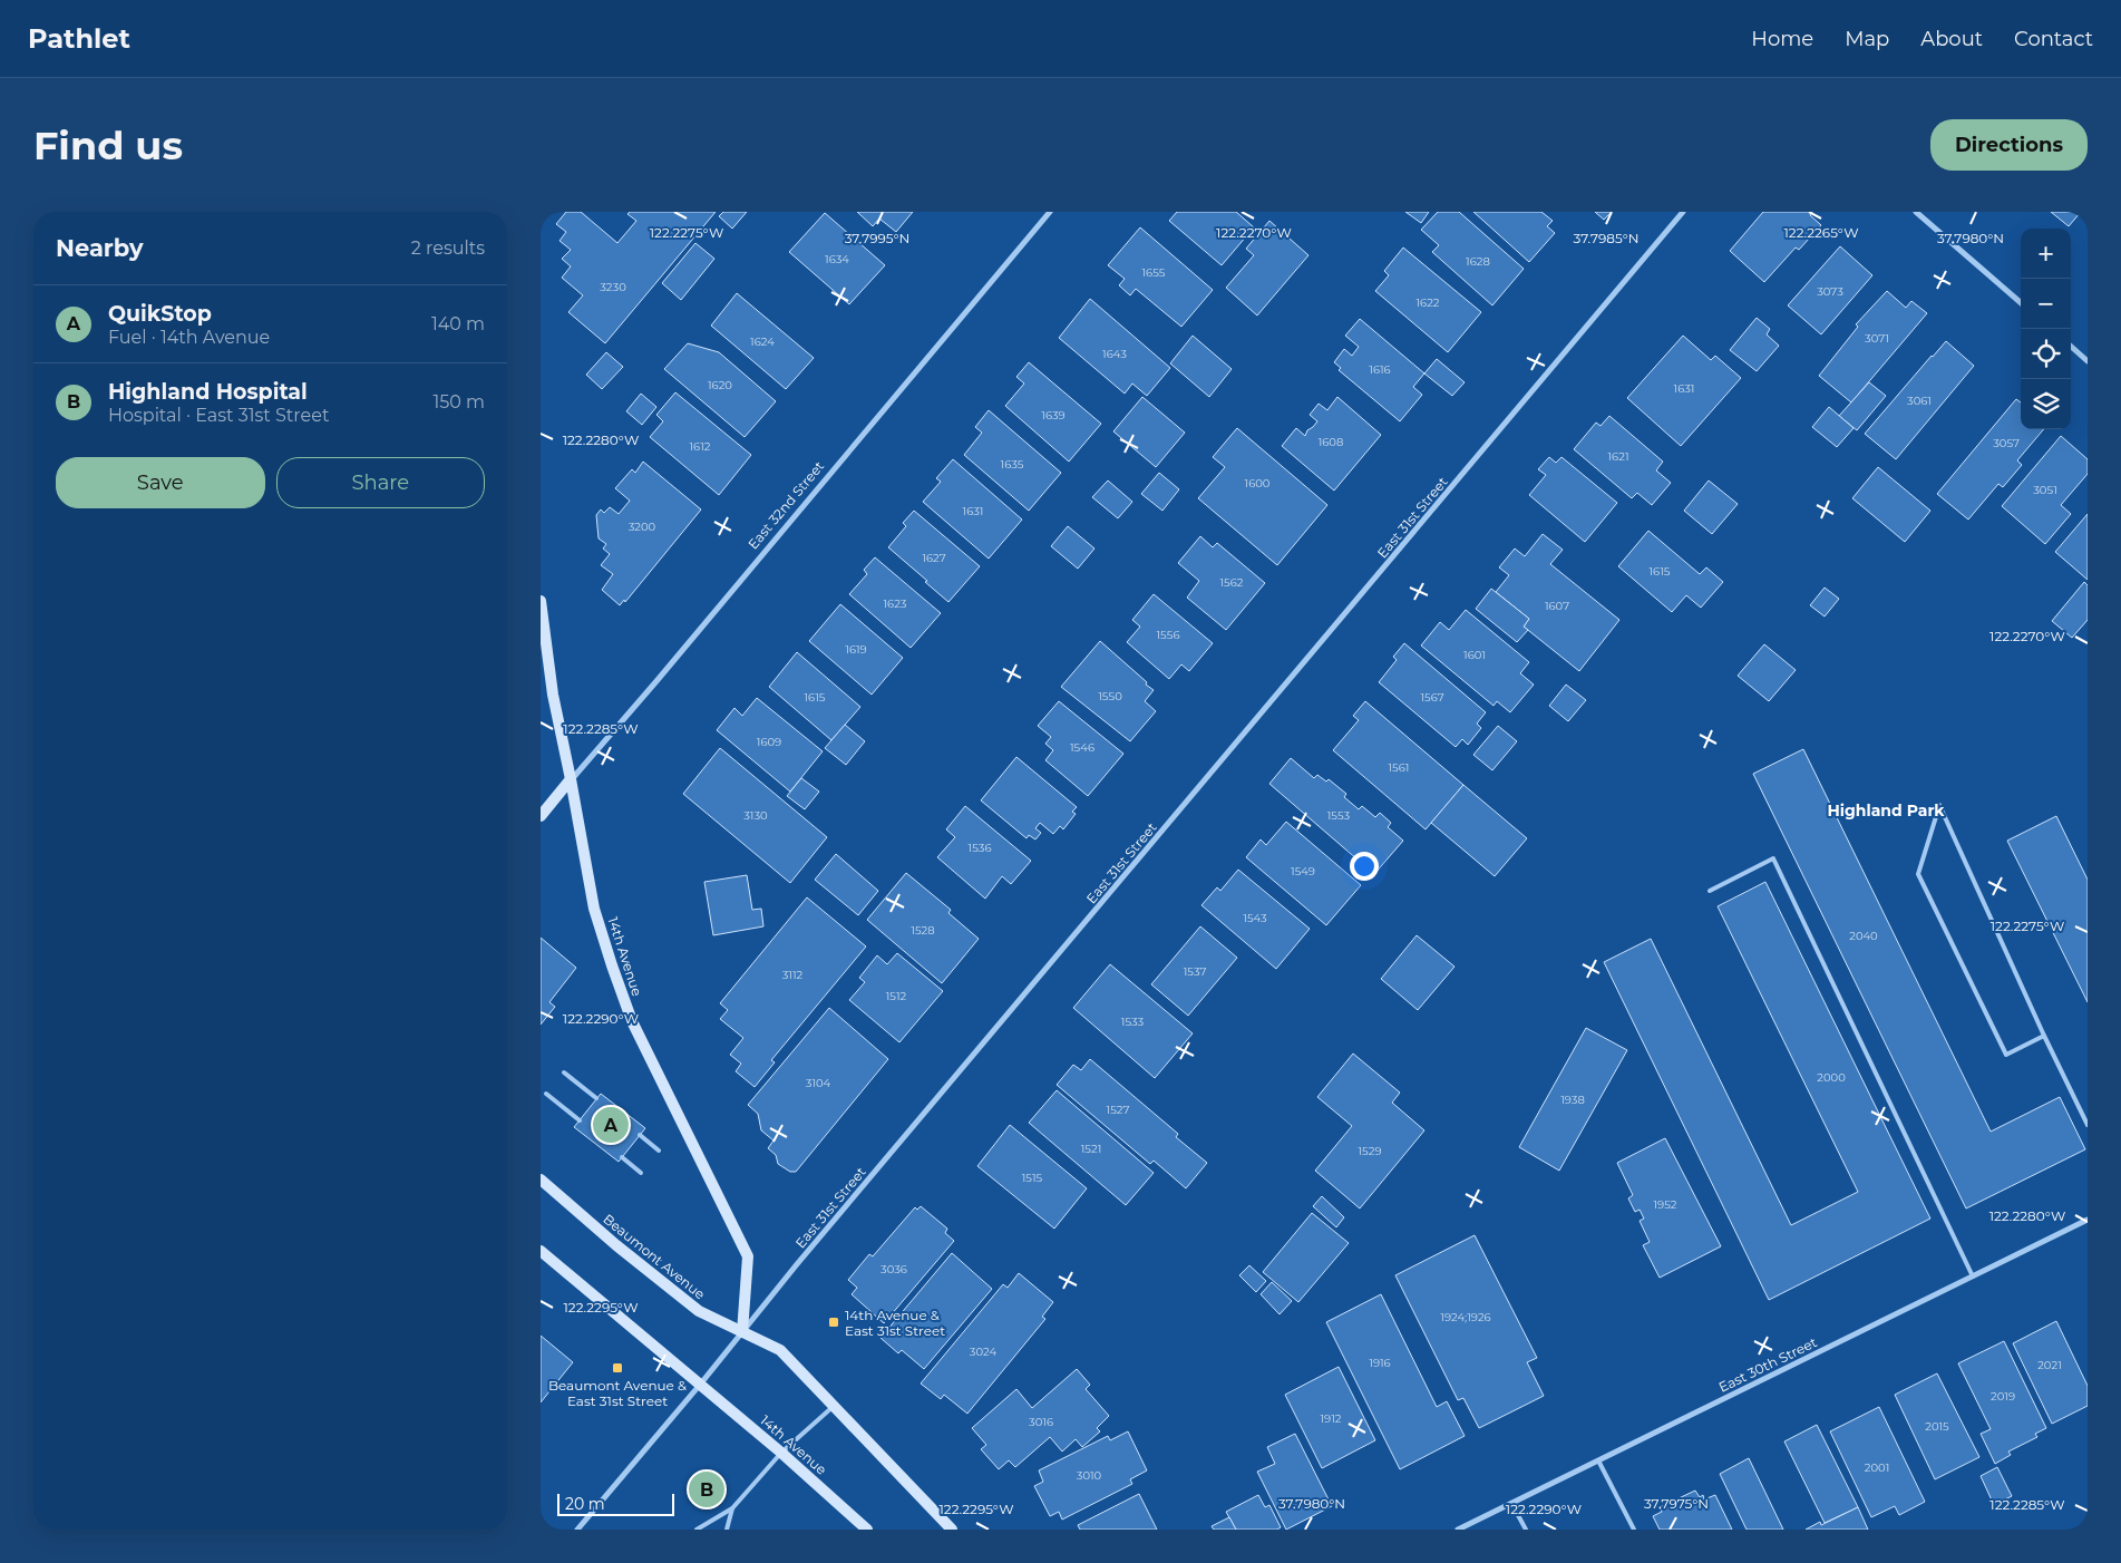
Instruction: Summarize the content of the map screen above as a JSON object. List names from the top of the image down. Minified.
{"streets":{"main road":["East 32nd Street","14th Avenue","Beaumont Avenue"],"street":["East 31st Street","East 30th Street"]},"crossings":[["East 32nd Street","14th Avenue"],["East 31st Street","14th Avenue"],["East 31st Street","Beaumont Avenue"],["14th Avenue","Beaumont Avenue"]],"districts":["Highland Park"],"places":{"transit":["14th Avenue & East 31st Street","Beaumont Avenue & East 31st Street"]},"house_numbers":["1634","1628","1655","3230","3073","1622","3071","1624","1643","1616","1620","1631","3061","1639","1608","3057","1612","1621","1635","1600","3051","1631","3200","1627","1615","1562","1623","1607","1556","1619","1601","1550","1615","1567","1609","1546","1561","3130","1553","1536","1549","1543","1528","2040","1537","3112","1512","1533","2000","3104","1938","1527","1521","1529","1515","1952","3036","1924;1926","3024","1916","2021","2019","1912","3016","2015","2001","3010"],"scale_bar":"20 m","page":{"header":"Pathlet","nav":["Home","Map","About","Contact"],"buttons":["Directions",["Save","Share"]],"title":"Find us","heading":["Nearby","2 results"],"map_buttons":["+","−"],"list":[{"mark":"A","name":"QuikStop","note":"Fuel · 14th Avenue","value":"140 m"},{"mark":"B","name":"Highland Hospital","note":"Hospital · East 31st Street","value":"150 m"}],"pins":["A","B"],"scale":"20 m"},"coordinates":["122.2275°W","122.2270°W","122.2265°W","37.7995°N","37.7985°N","37.7980°N","122.2280°W","122.2285°W","122.2290°W","122.2295°W","37.7975°N"]}
